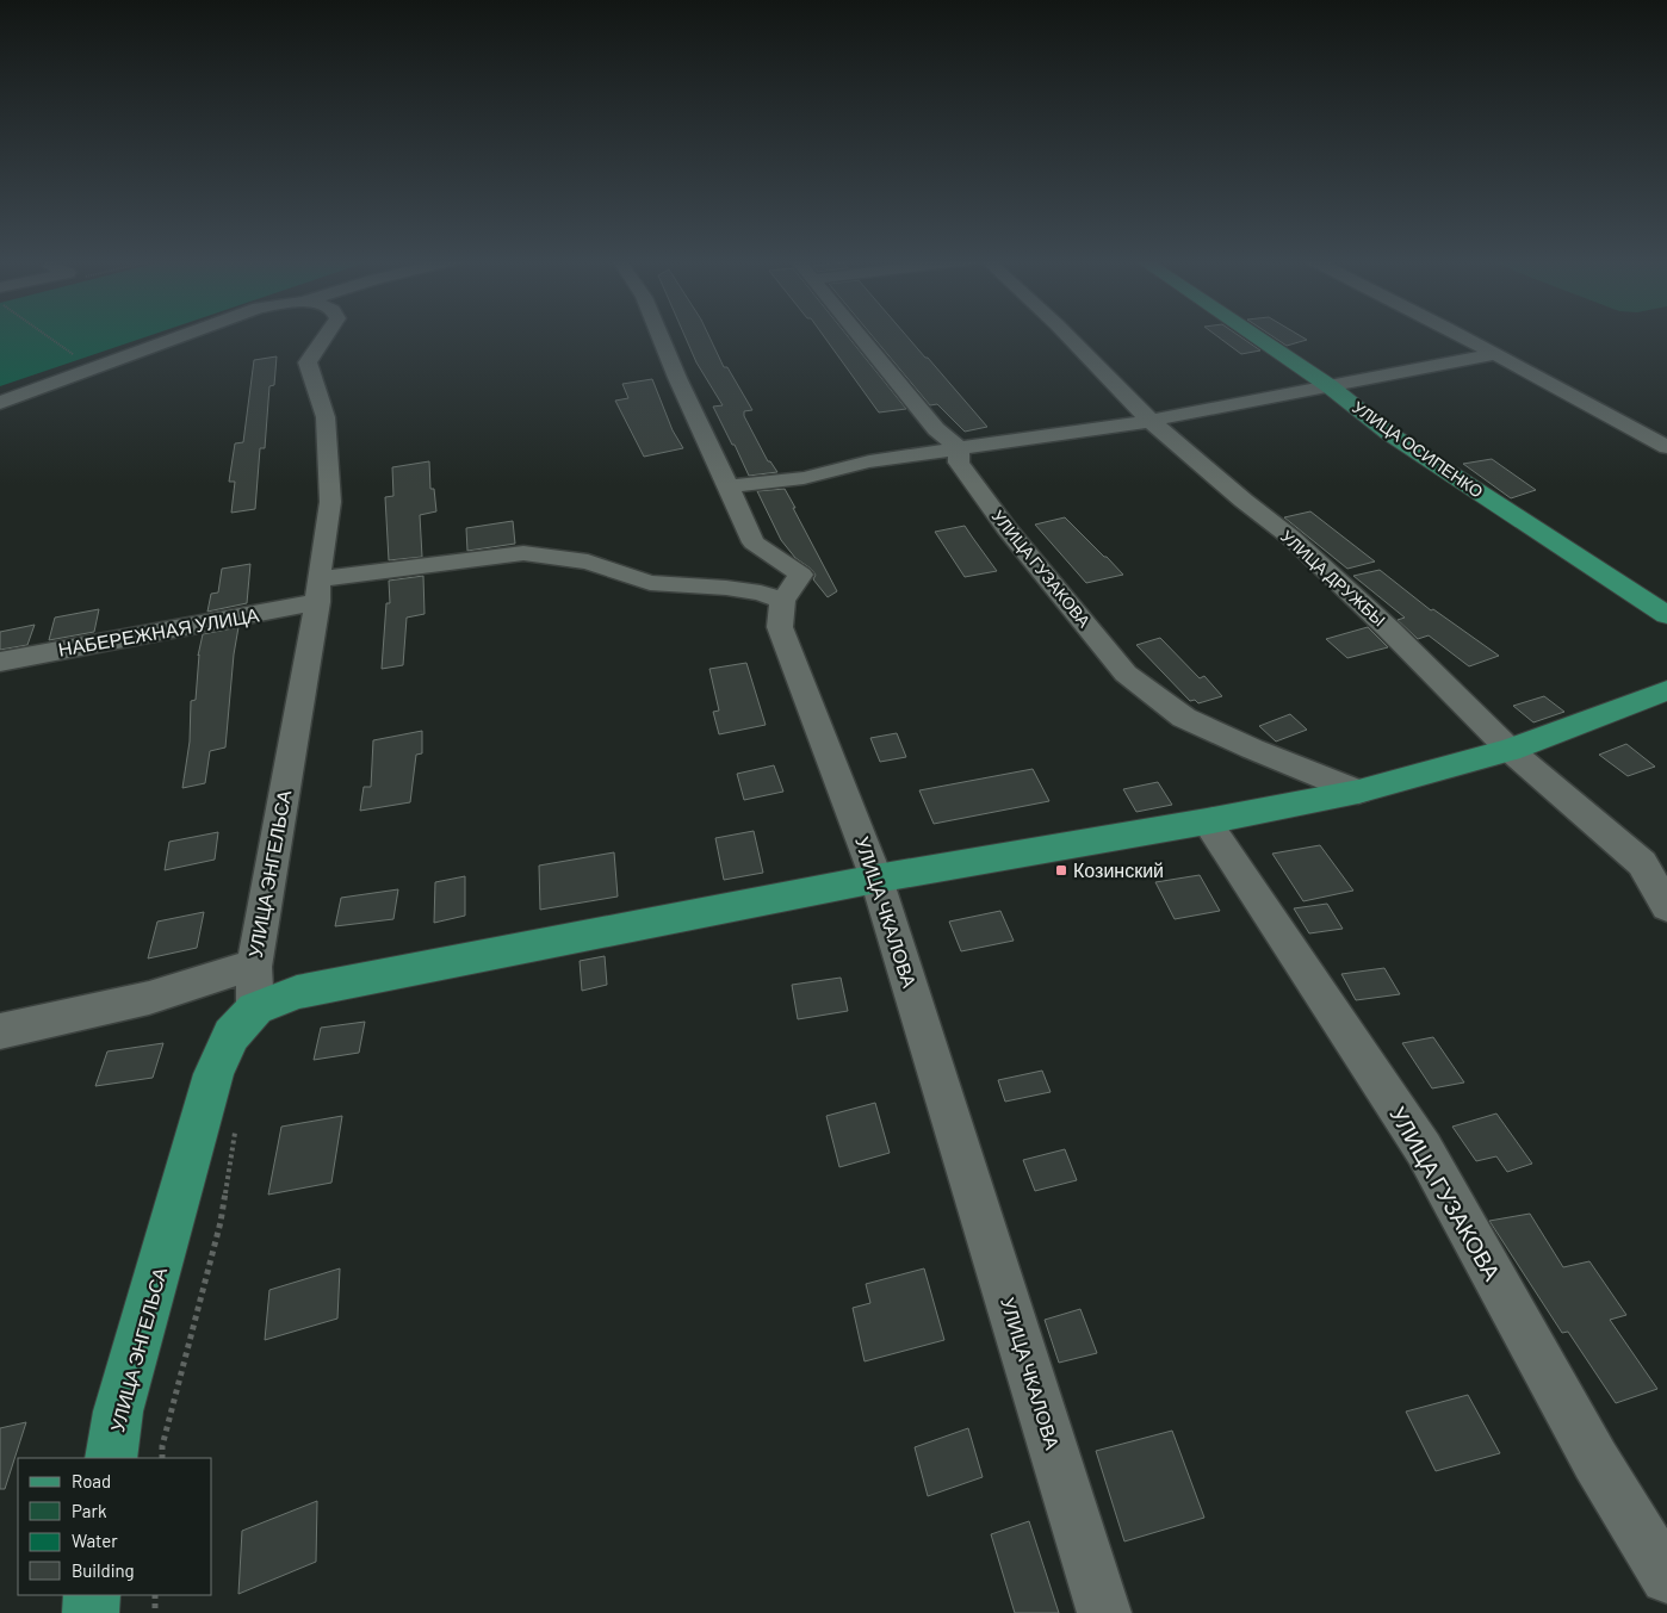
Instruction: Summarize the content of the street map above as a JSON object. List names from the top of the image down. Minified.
{"streets":{"main road":["УЛИЦА ОСИПЕНКО","УЛИЦА ЭНГЕЛЬСА"],"street":["УЛИЦА ГУЗАКОВА","УЛИЦА ДРУЖБЫ","НАБЕРЕЖНАЯ УЛИЦА","УЛИЦА ЧКАЛОВА"]},"crossings":[["НАБЕРЕЖНАЯ УЛИЦА","УЛИЦА ЭНГЕЛЬСА"],["НАБЕРЕЖНАЯ УЛИЦА","УЛИЦА ЧКАЛОВА"]],"places":{"transit":["Козинский"]},"legend":["Road","Park","Water","Building"]}
